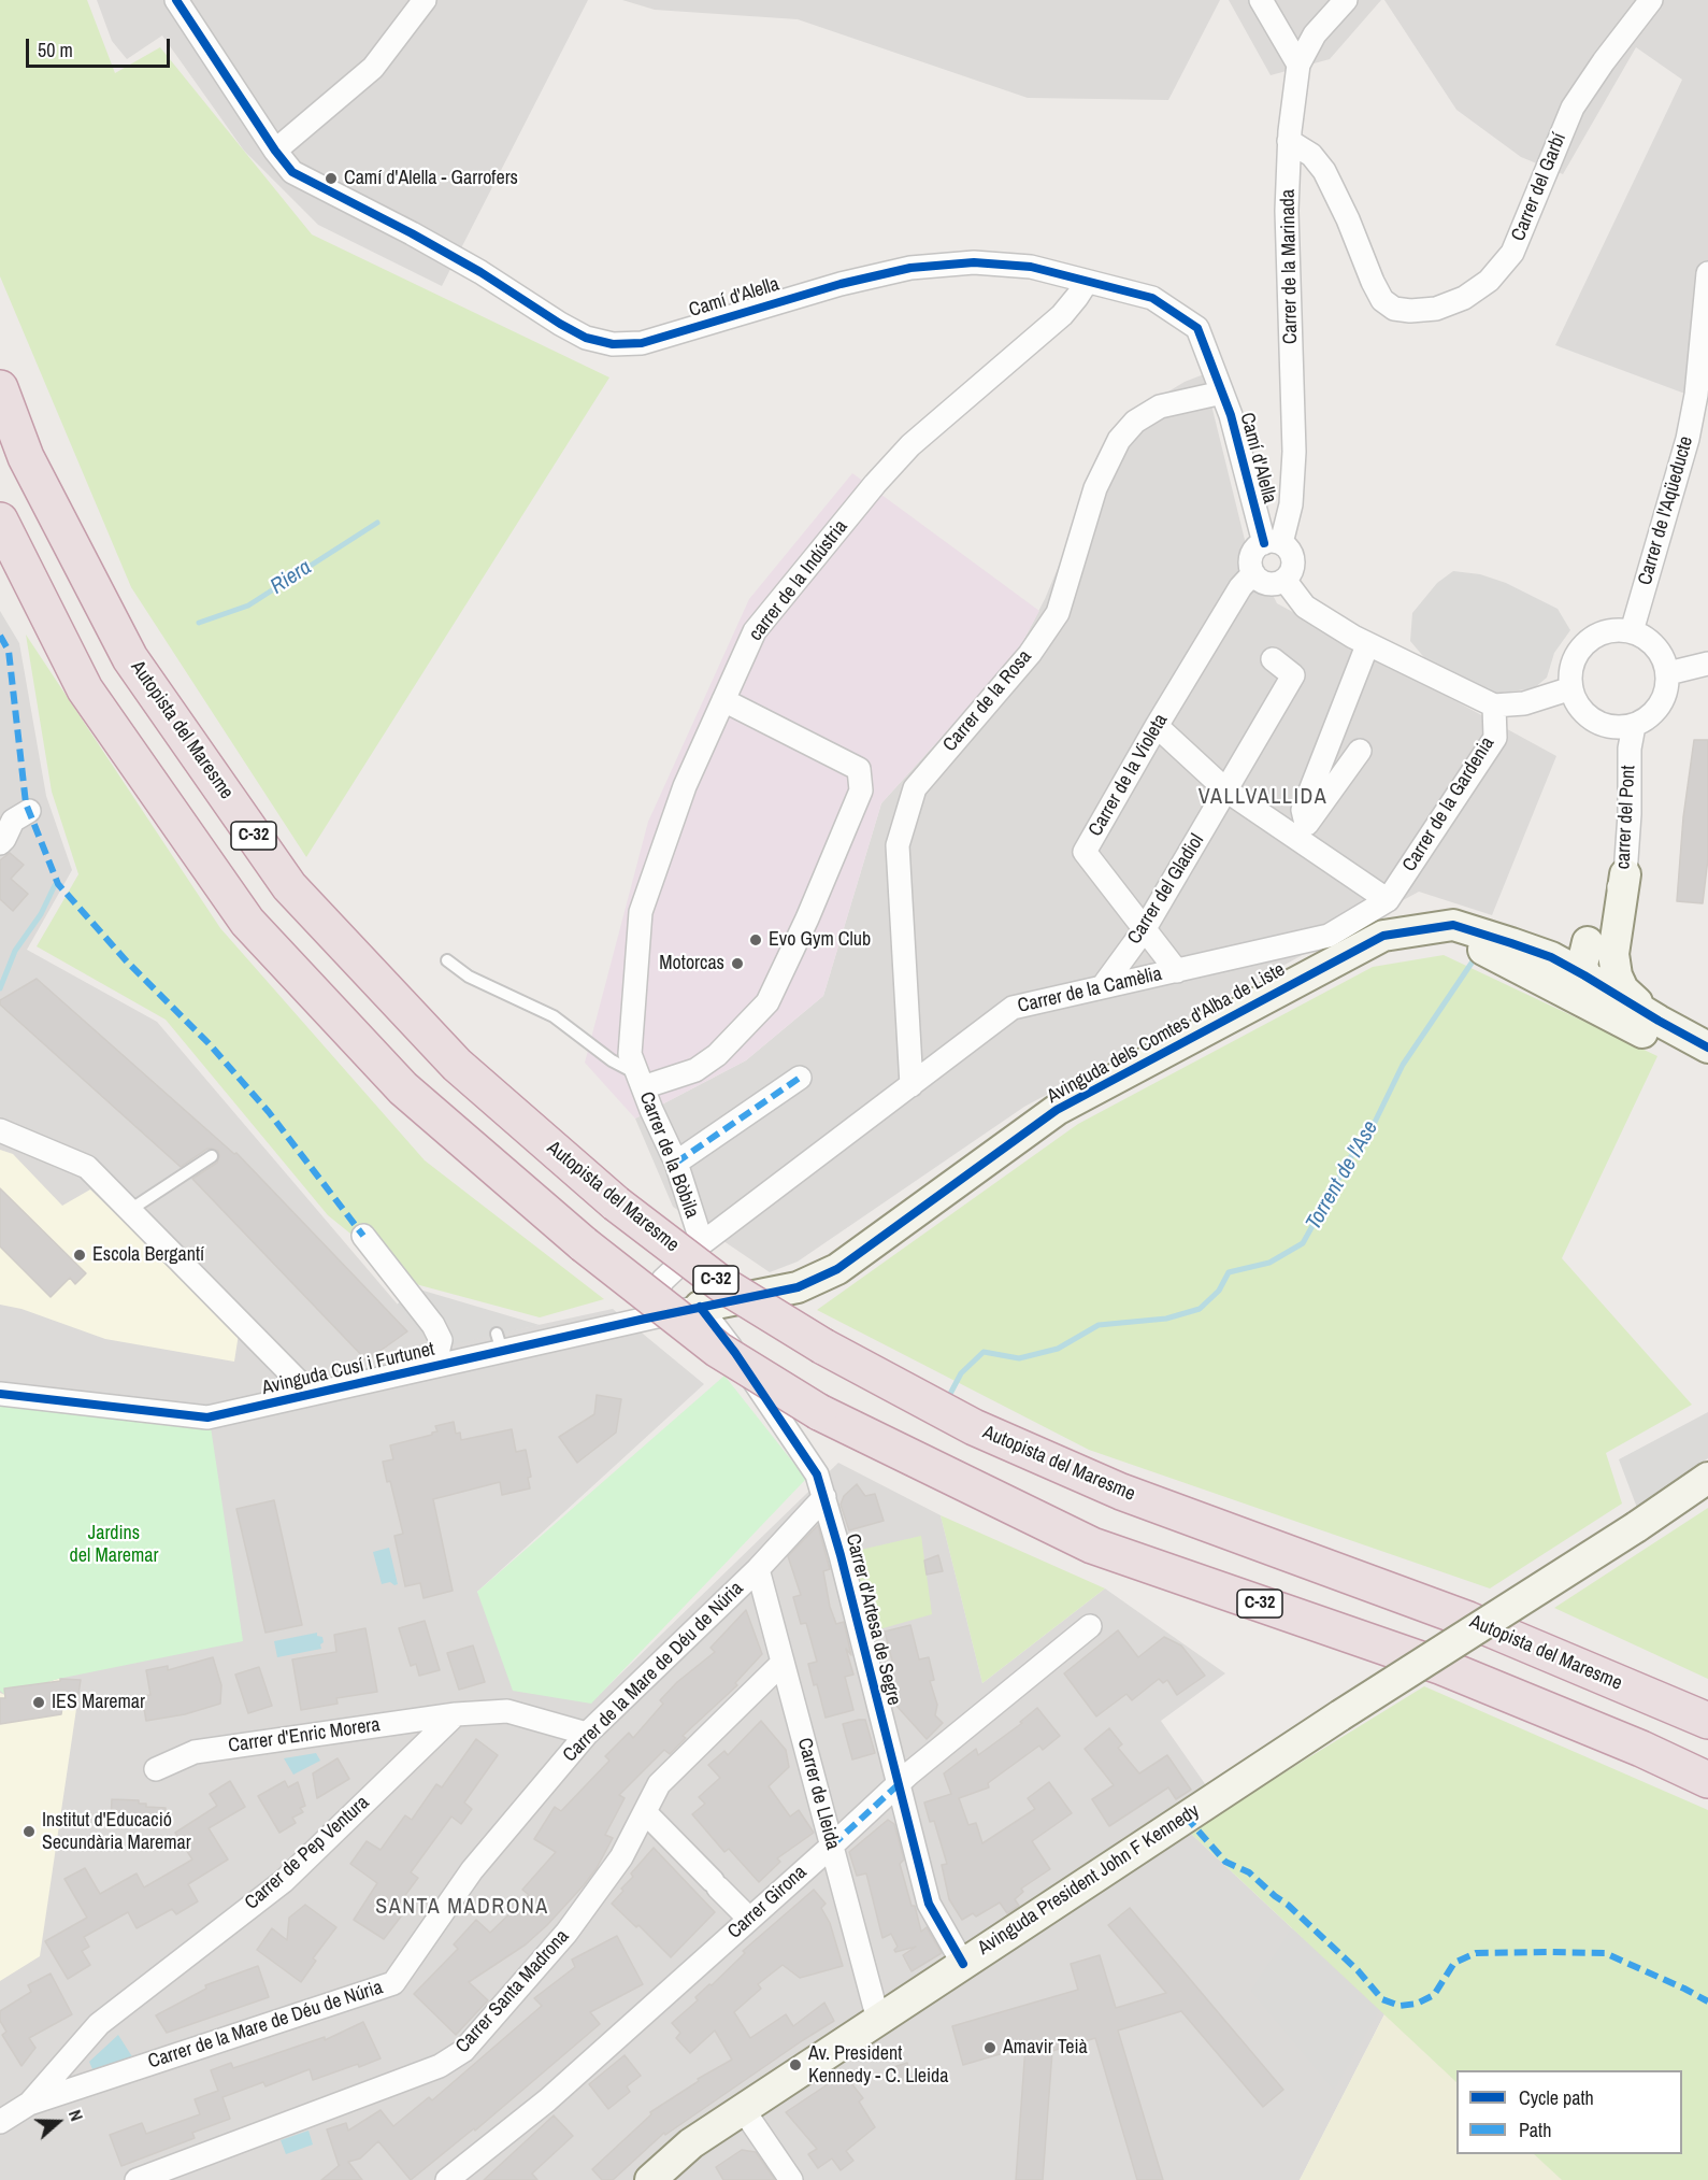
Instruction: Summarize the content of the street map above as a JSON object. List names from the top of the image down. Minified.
{"streets":{"highway":["Autopista del Maresme","C-32"],"street":["Carrer del Garbí","Carrer de la Marinada","Camí d'Alella","Carrer de l'Aqüeducte","carrer de la Indústria","Carrer de la Rosa","Carrer de la Violeta","Carrer de la Gardenia","carrer del Pont","Carrer del Gladiol","Carrer de la Camèlia","Avinguda dels Comtes d'Alba de Liste","Carrer de la Bòbila","Avinguda Cusí i Furtunet","Carrer d'Artesa de Segre","Carrer de la Mare de Déu de Núria","Carrer d'Enric Morera","Carrer de Lleida","Carrer de Pep Ventura","Avinguda President John F Kennedy","Carrer Girona","Carrer Santa Madrona"]},"crossings":[["Carrer del Garbí","Carrer de la Marinada"],["Carrer de la Marinada","Camí d'Alella"],["Carrer de la Marinada","Carrer de la Violeta"],["Camí d'Alella","carrer de la Indústria"],["Camí d'Alella","Carrer de la Rosa"],["Camí d'Alella","Carrer de la Violeta"],["Carrer de l'Aqüeducte","carrer del Pont"],["carrer de la Indústria","Carrer de la Bòbila"],["Carrer de la Rosa","Carrer de la Camèlia"],["Carrer de la Violeta","Carrer del Gladiol"],["Carrer de la Violeta","Carrer de la Camèlia"],["Carrer de la Gardenia","Carrer de la Camèlia"],["Carrer del Gladiol","Carrer de la Camèlia"],["Carrer de la Camèlia","Carrer de la Bòbila"],["Avinguda dels Comtes d'Alba de Liste","Avinguda Cusí i Furtunet"],["Avinguda dels Comtes d'Alba de Liste","Carrer d'Artesa de Segre"],["Carrer de la Bòbila","Avinguda Cusí i Furtunet"],["Avinguda Cusí i Furtunet","Carrer d'Artesa de Segre"],["Carrer d'Artesa de Segre","Carrer de la Mare de Déu de Núria"],["Carrer d'Artesa de Segre","Avinguda President John F Kennedy"],["Carrer d'Artesa de Segre","Carrer Girona"],["Carrer de la Mare de Déu de Núria","Carrer de Lleida"],["Carrer de la Mare de Déu de Núria","Carrer de Pep Ventura"],["Carrer d'Enric Morera","Carrer de Pep Ventura"],["Carrer de Lleida","Avinguda President John F Kennedy"],["Carrer de Lleida","Carrer Girona"],["Carrer de Lleida","Carrer Santa Madrona"]],"districts":["VALLVALLIDA","SANTA MADRONA"],"water":["Riera","Torrent de l'Ase"],"parks":["Jardins del Maremar"],"places":["Camí d'Alella - Garrofers","Evo Gym Club","Motorcas","Escola Bergantí","IES Maremar","Institut d'Educació Secundària Maremar","Amavir Teià","Av. President Kennedy - C. Lleida"],"legend":["Cycle path","Path"],"scale_bar":"50 m","north":"right"}
